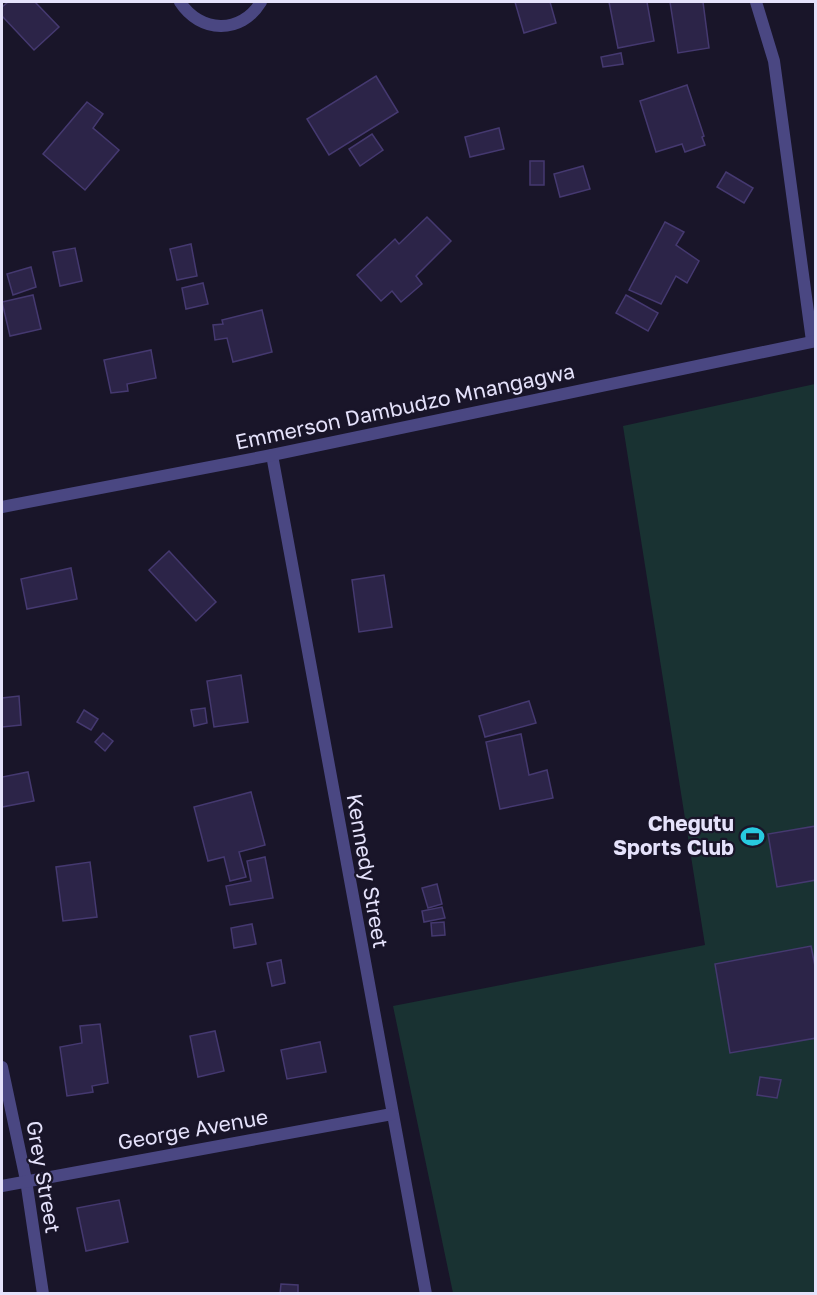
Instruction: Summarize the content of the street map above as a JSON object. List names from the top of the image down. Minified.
{"streets":{"street":["Emmerson Dambudzo Mnangagwa","Kennedy Street","George Avenue","Grey Street"]},"crossings":[["Emmerson Dambudzo Mnangagwa","Kennedy Street"],["Kennedy Street","George Avenue"],["George Avenue","Grey Street"]],"places":{"sports":["Chegutu Sports Club"]}}
